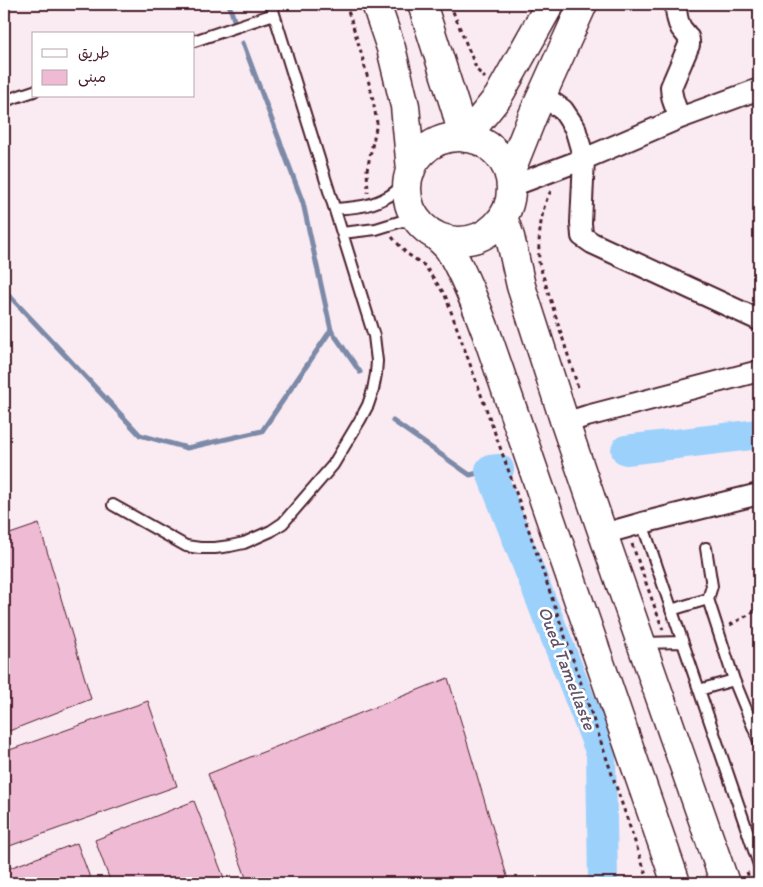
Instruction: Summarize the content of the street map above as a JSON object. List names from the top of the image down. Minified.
{"water":["Oued Tamellaste"],"legend":["طريق","مبنى"]}
